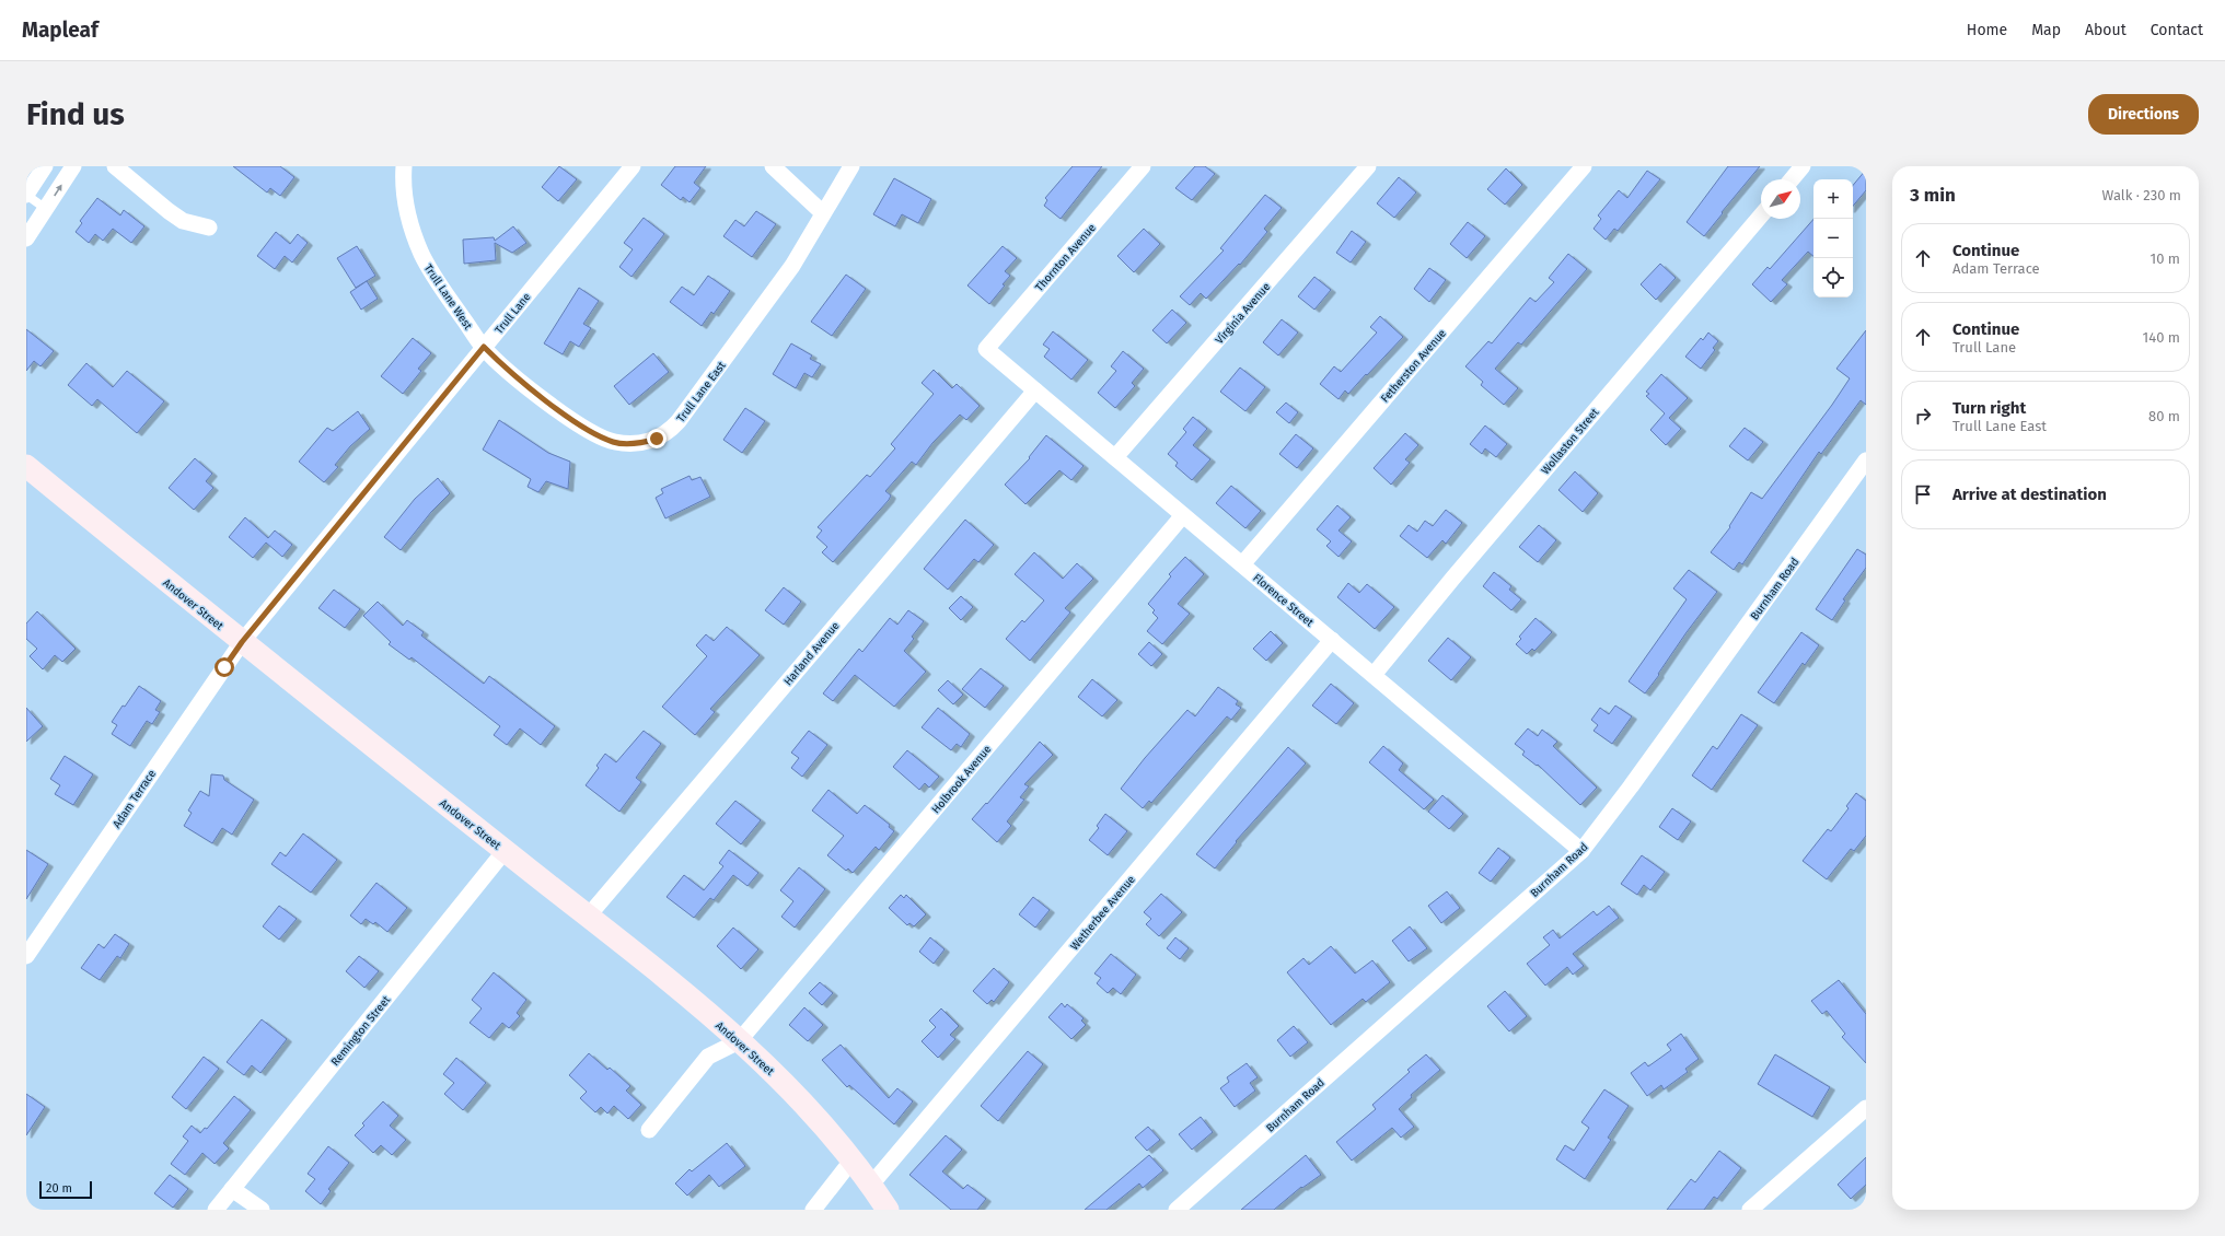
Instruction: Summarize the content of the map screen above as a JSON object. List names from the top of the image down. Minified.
{"streets":{"main road":["Andover Street"],"street":["Thornton Avenue","Trull Lane West","Trull Lane","Virginia Avenue","Fetherston Avenue","Trull Lane East","Wollaston Street","Burnham Road","Florence Street","Harland Avenue","Holbrook Avenue","Adam Terrace","Wetherbee Avenue","Remington Street"]},"crossings":[["Thornton Avenue","Florence Street"],["Trull Lane West","Trull Lane"],["Trull Lane West","Trull Lane East"],["Trull Lane","Trull Lane East"],["Trull Lane","Andover Street"],["Trull Lane","Adam Terrace"],["Virginia Avenue","Florence Street"],["Fetherston Avenue","Florence Street"],["Wollaston Street","Florence Street"],["Burnham Road","Florence Street"],["Florence Street","Harland Avenue"],["Florence Street","Holbrook Avenue"],["Florence Street","Wetherbee Avenue"],["Andover Street","Harland Avenue"],["Andover Street","Holbrook Avenue"],["Andover Street","Adam Terrace"],["Andover Street","Wetherbee Avenue"],["Andover Street","Remington Street"]],"scale_bar":"20 m","north":"top right","page":{"header":"Mapleaf","nav":["Home","Map","About","Contact"],"buttons":"Directions","title":"Find us","heading":["3 min","Walk · 230 m"],"map_buttons":["+","−"],"list":[["Continue","Adam Terrace","10 m"],["Continue","Trull Lane","140 m"],["Turn right","Trull Lane East","80 m"],"Arrive at destination"],"scale":"20 m"}}
